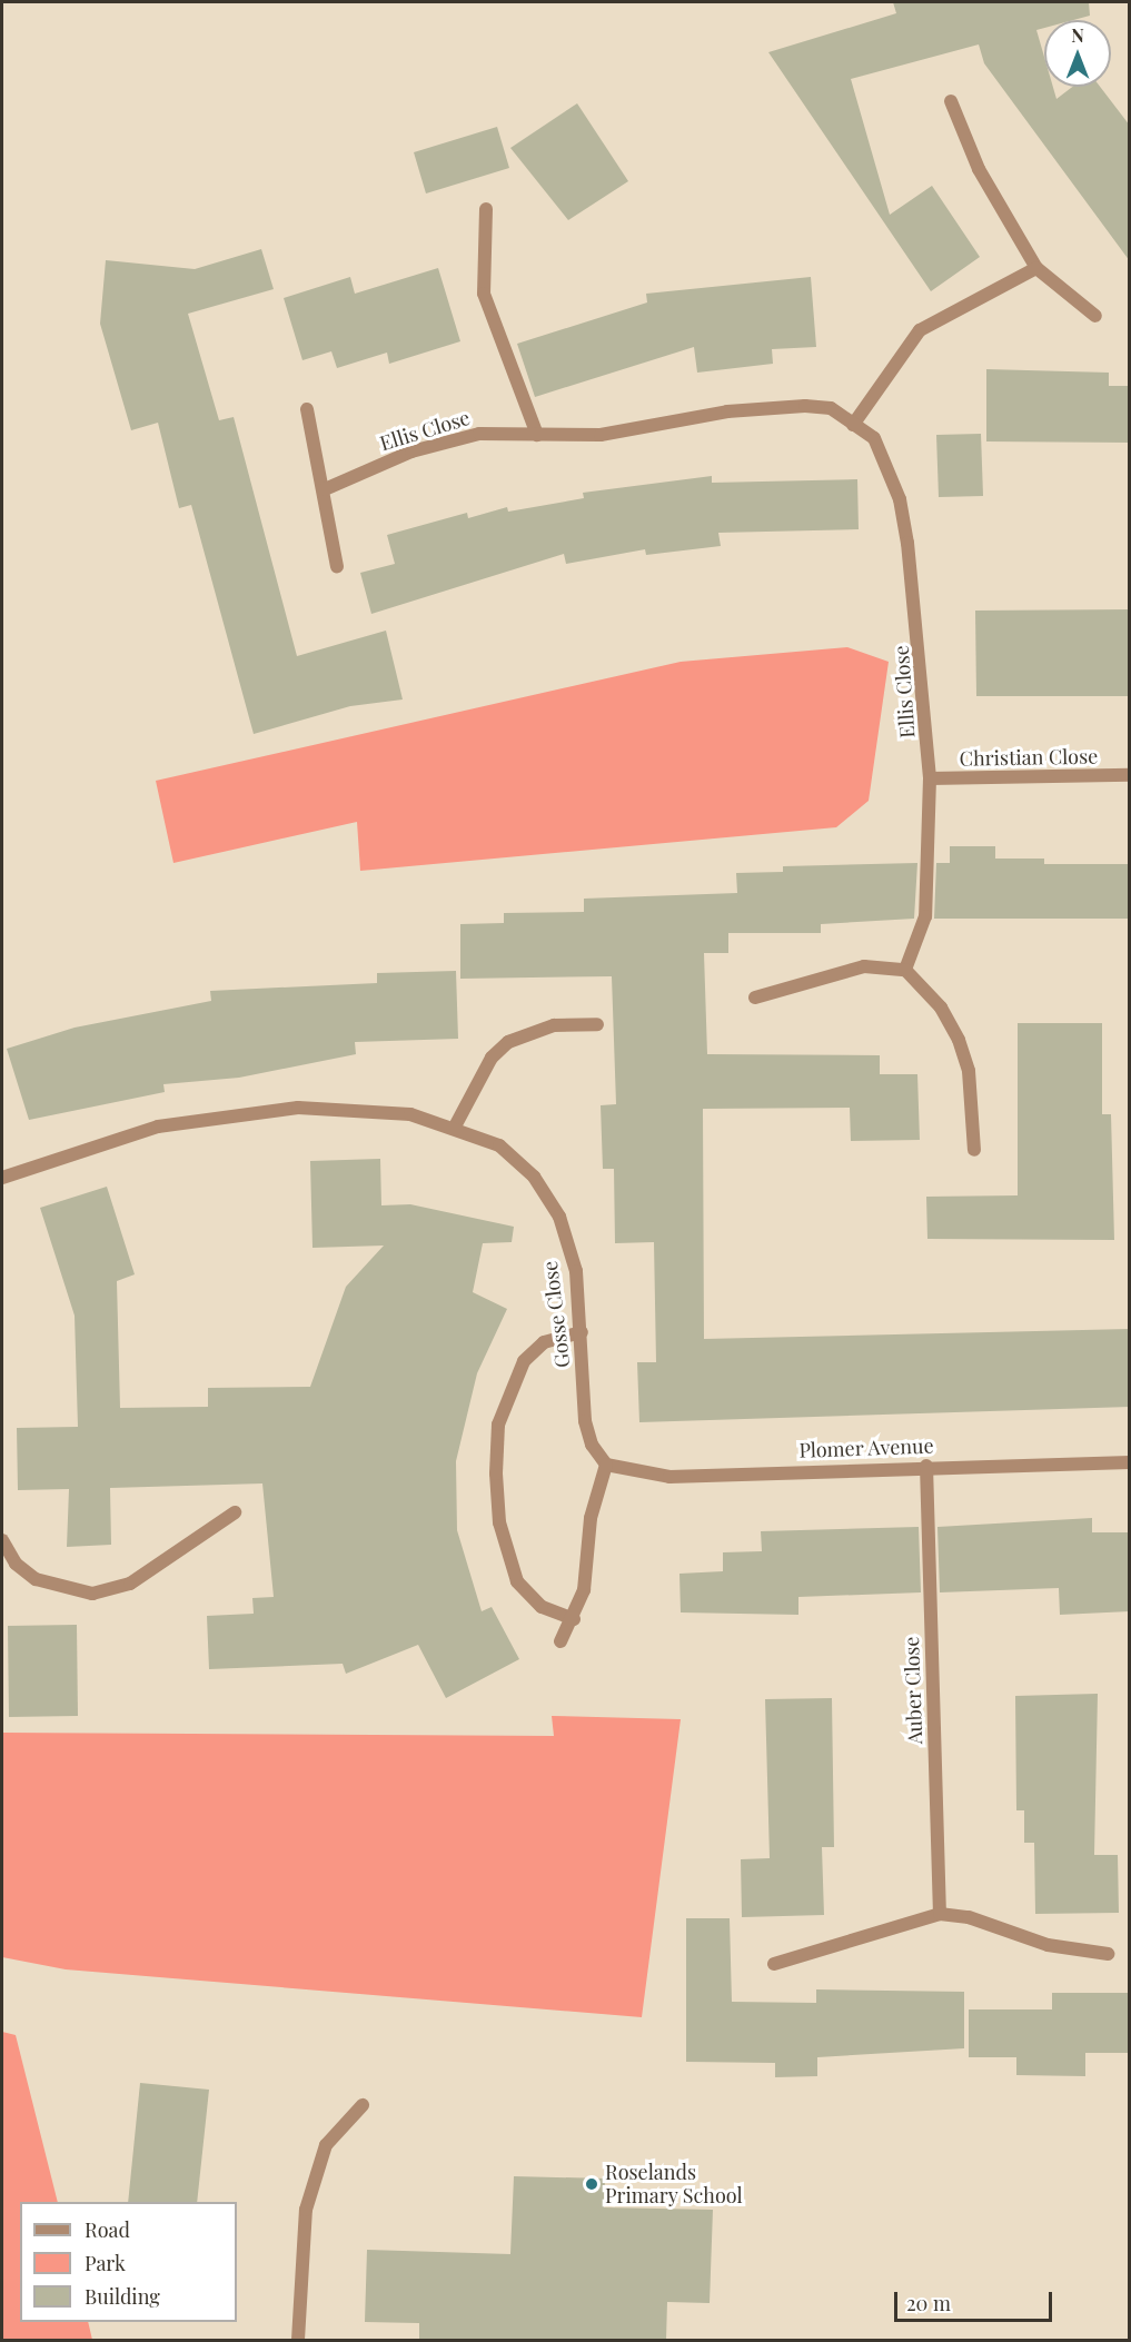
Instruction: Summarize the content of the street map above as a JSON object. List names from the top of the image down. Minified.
{"streets":{"street":["Ellis Close","Christian Close","Gosse Close","Plomer Avenue","Auber Close"]},"crossings":[["Ellis Close","Christian Close"],["Gosse Close","Plomer Avenue"],["Plomer Avenue","Auber Close"]],"places":["Roselands Primary School"],"legend":["Road","Park","Building"],"scale_bar":"20 m","north":"top"}
